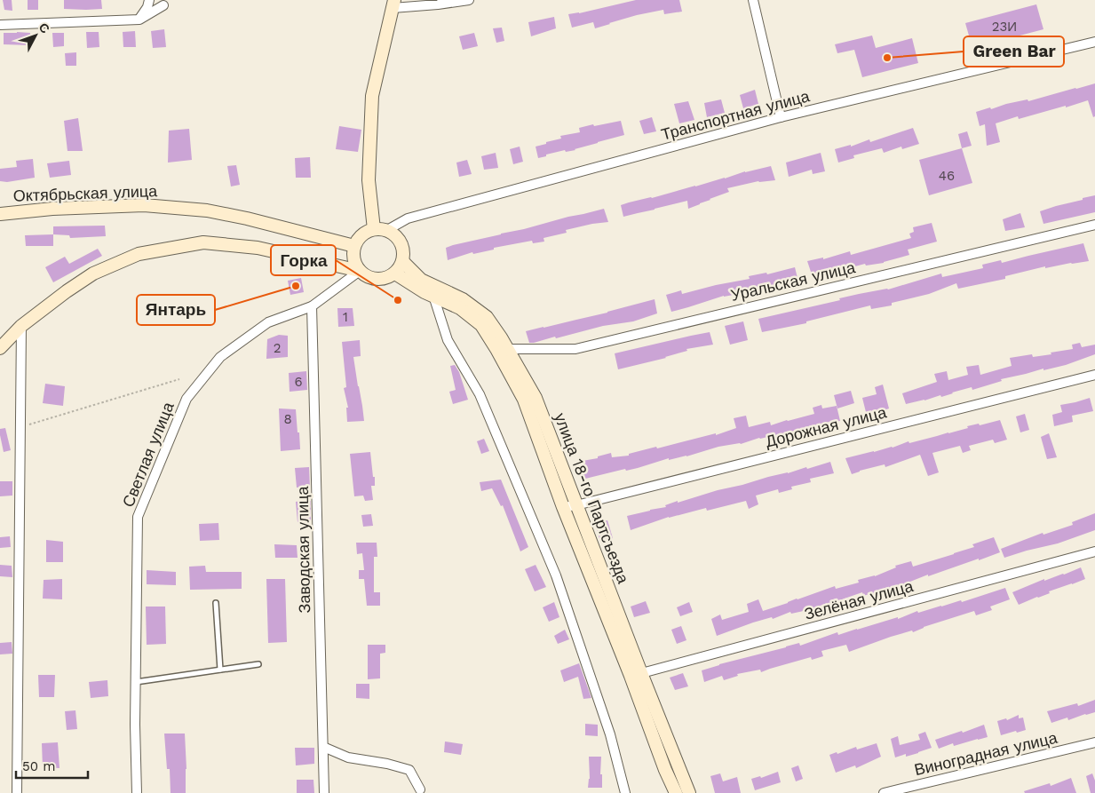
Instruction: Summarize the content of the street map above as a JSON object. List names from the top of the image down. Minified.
{"streets":{"main road":["Октябрьская улица","улица 18-го Партсъезда"],"street":["Транспортная улица","Уральская улица","Дорожная улица","Светлая улица","Заводская улица","Зелёная улица","Виноградная улица"]},"crossings":[["Транспортная улица","Октябрьская улица"],["Транспортная улица","Светлая улица"],["Транспортная улица","улица 18-го Партсъезда"],["Октябрьская улица","Светлая улица"],["Октябрьская улица","улица 18-го Партсъезда"],["Уральская улица","улица 18-го Партсъезда"],["Дорожная улица","улица 18-го Партсъезда"],["Светлая улица","улица 18-го Партсъезда"],["Светлая улица","Заводская улица"],["улица 18-го Партсъезда","Зелёная улица"]],"places":["Green Bar","Янтарь","Горка"],"house_numbers":["23И","46","1","2","6","8"],"scale_bar":"50 m","north":"top right"}
